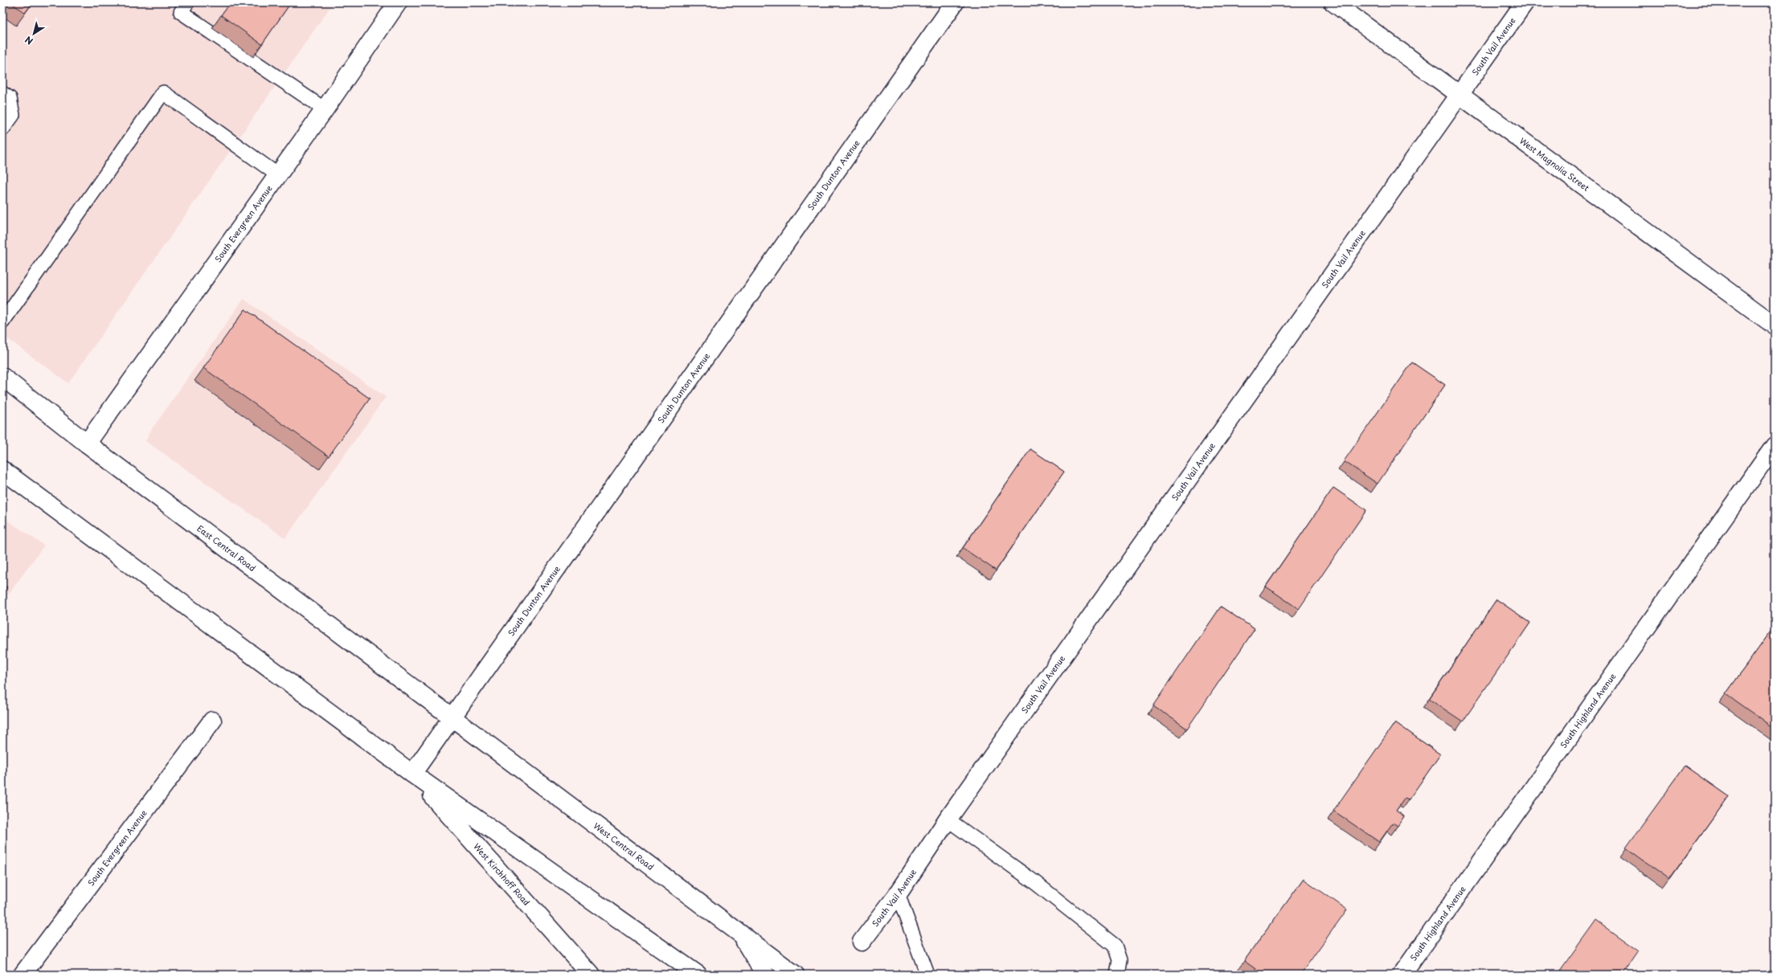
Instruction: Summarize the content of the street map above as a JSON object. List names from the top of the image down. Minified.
{"streets":{"street":["South Vail Avenue","West Magnolia Street","South Dunton Avenue","South Evergreen Avenue","East Central Road","South Highland Avenue","West Central Road","West Kirchhoff Road"]},"crossings":[["South Vail Avenue","West Magnolia Street"],["South Dunton Avenue","East Central Road"],["South Dunton Avenue","West Central Road"],["South Dunton Avenue","West Kirchhoff Road"],["South Evergreen Avenue","East Central Road"],["East Central Road","West Central Road"]],"north":"bottom left"}
